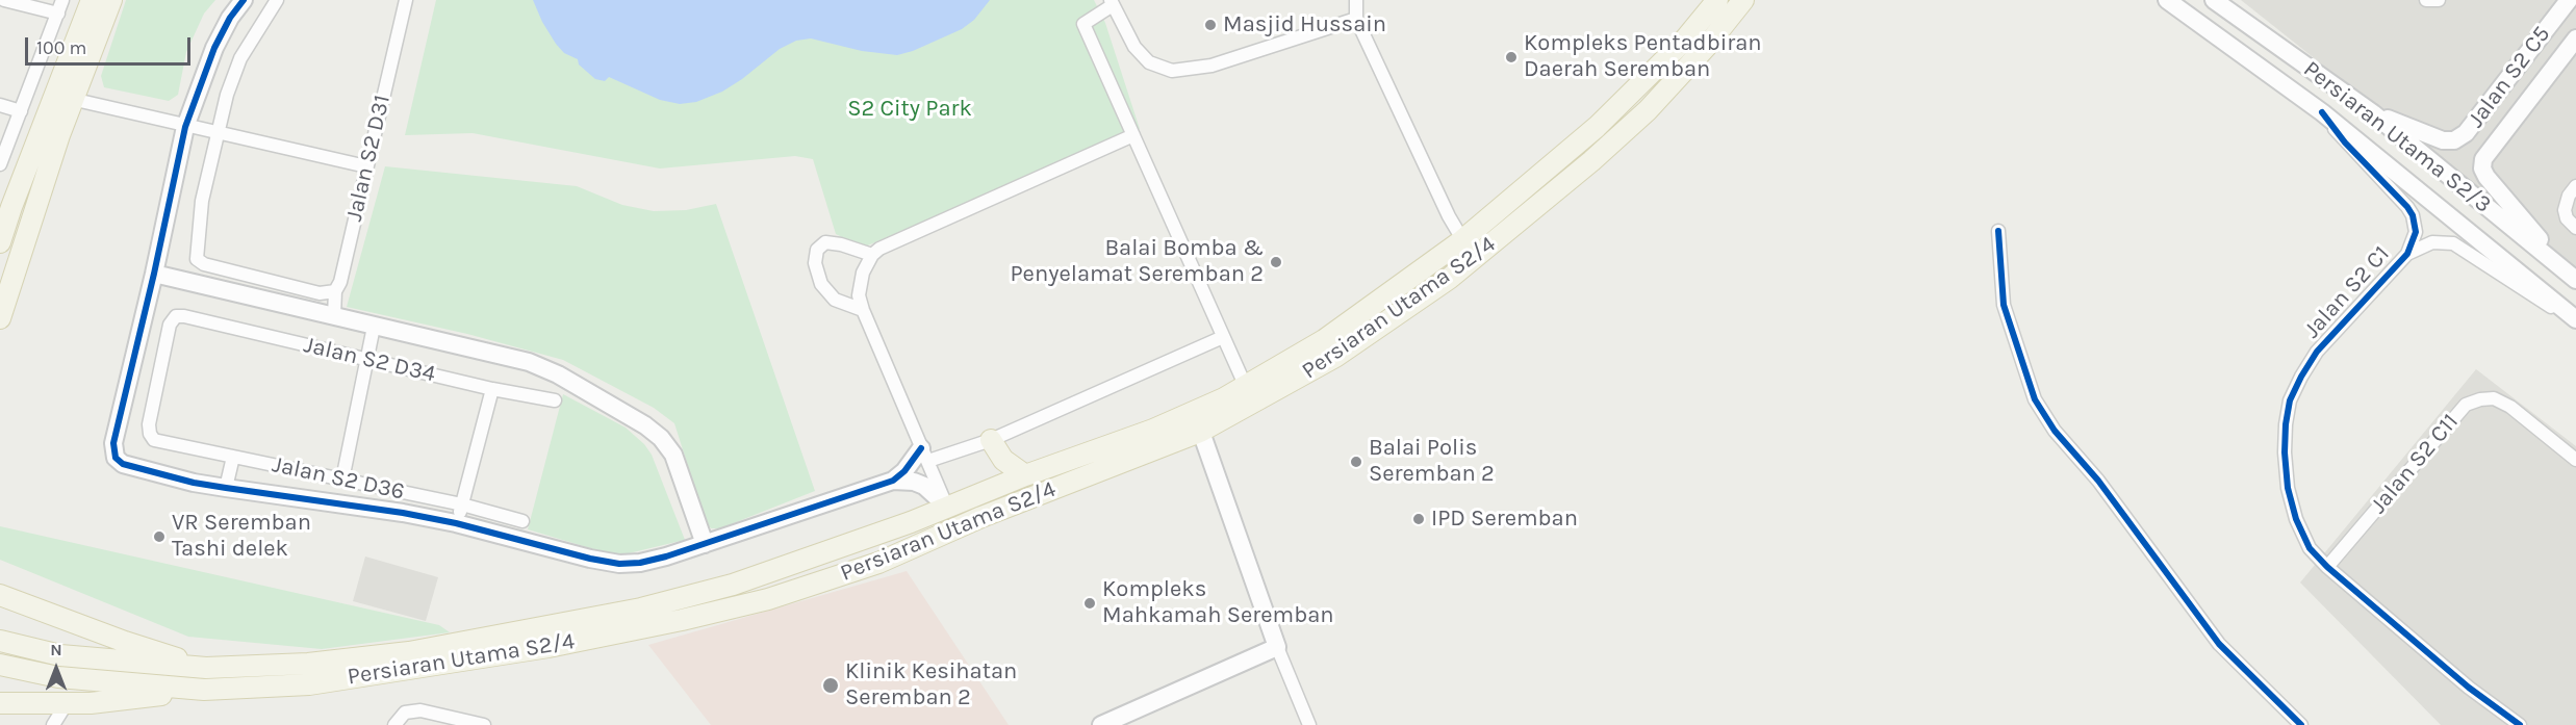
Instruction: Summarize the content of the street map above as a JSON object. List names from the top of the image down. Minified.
{"streets":{"main road":["Persiaran Utama S2/4"],"street":["Jalan S2 C5","Persiaran Utama S2/3","Jalan S2 D31","Jalan S2 C1","Jalan S2 D34","Jalan S2 C11","Jalan S2 D36"]},"crossings":[["Jalan S2 C5","Persiaran Utama S2/3"],["Persiaran Utama S2/3","Jalan S2 C1"],["Jalan S2 C1","Jalan S2 C11"],["Jalan S2 D34","Jalan S2 D36"]],"parks":["S2 City Park"],"places":["Masjid Hussain","Kompleks Pentadbiran Daerah Seremban","Balai Bomba & Penyelamat Seremban 2","Balai Polis Seremban 2","IPD Seremban","VR Seremban Tashi delek","Kompleks Mahkamah Seremban","Klinik Kesihatan Seremban 2"],"scale_bar":"100 m","north":"top"}
